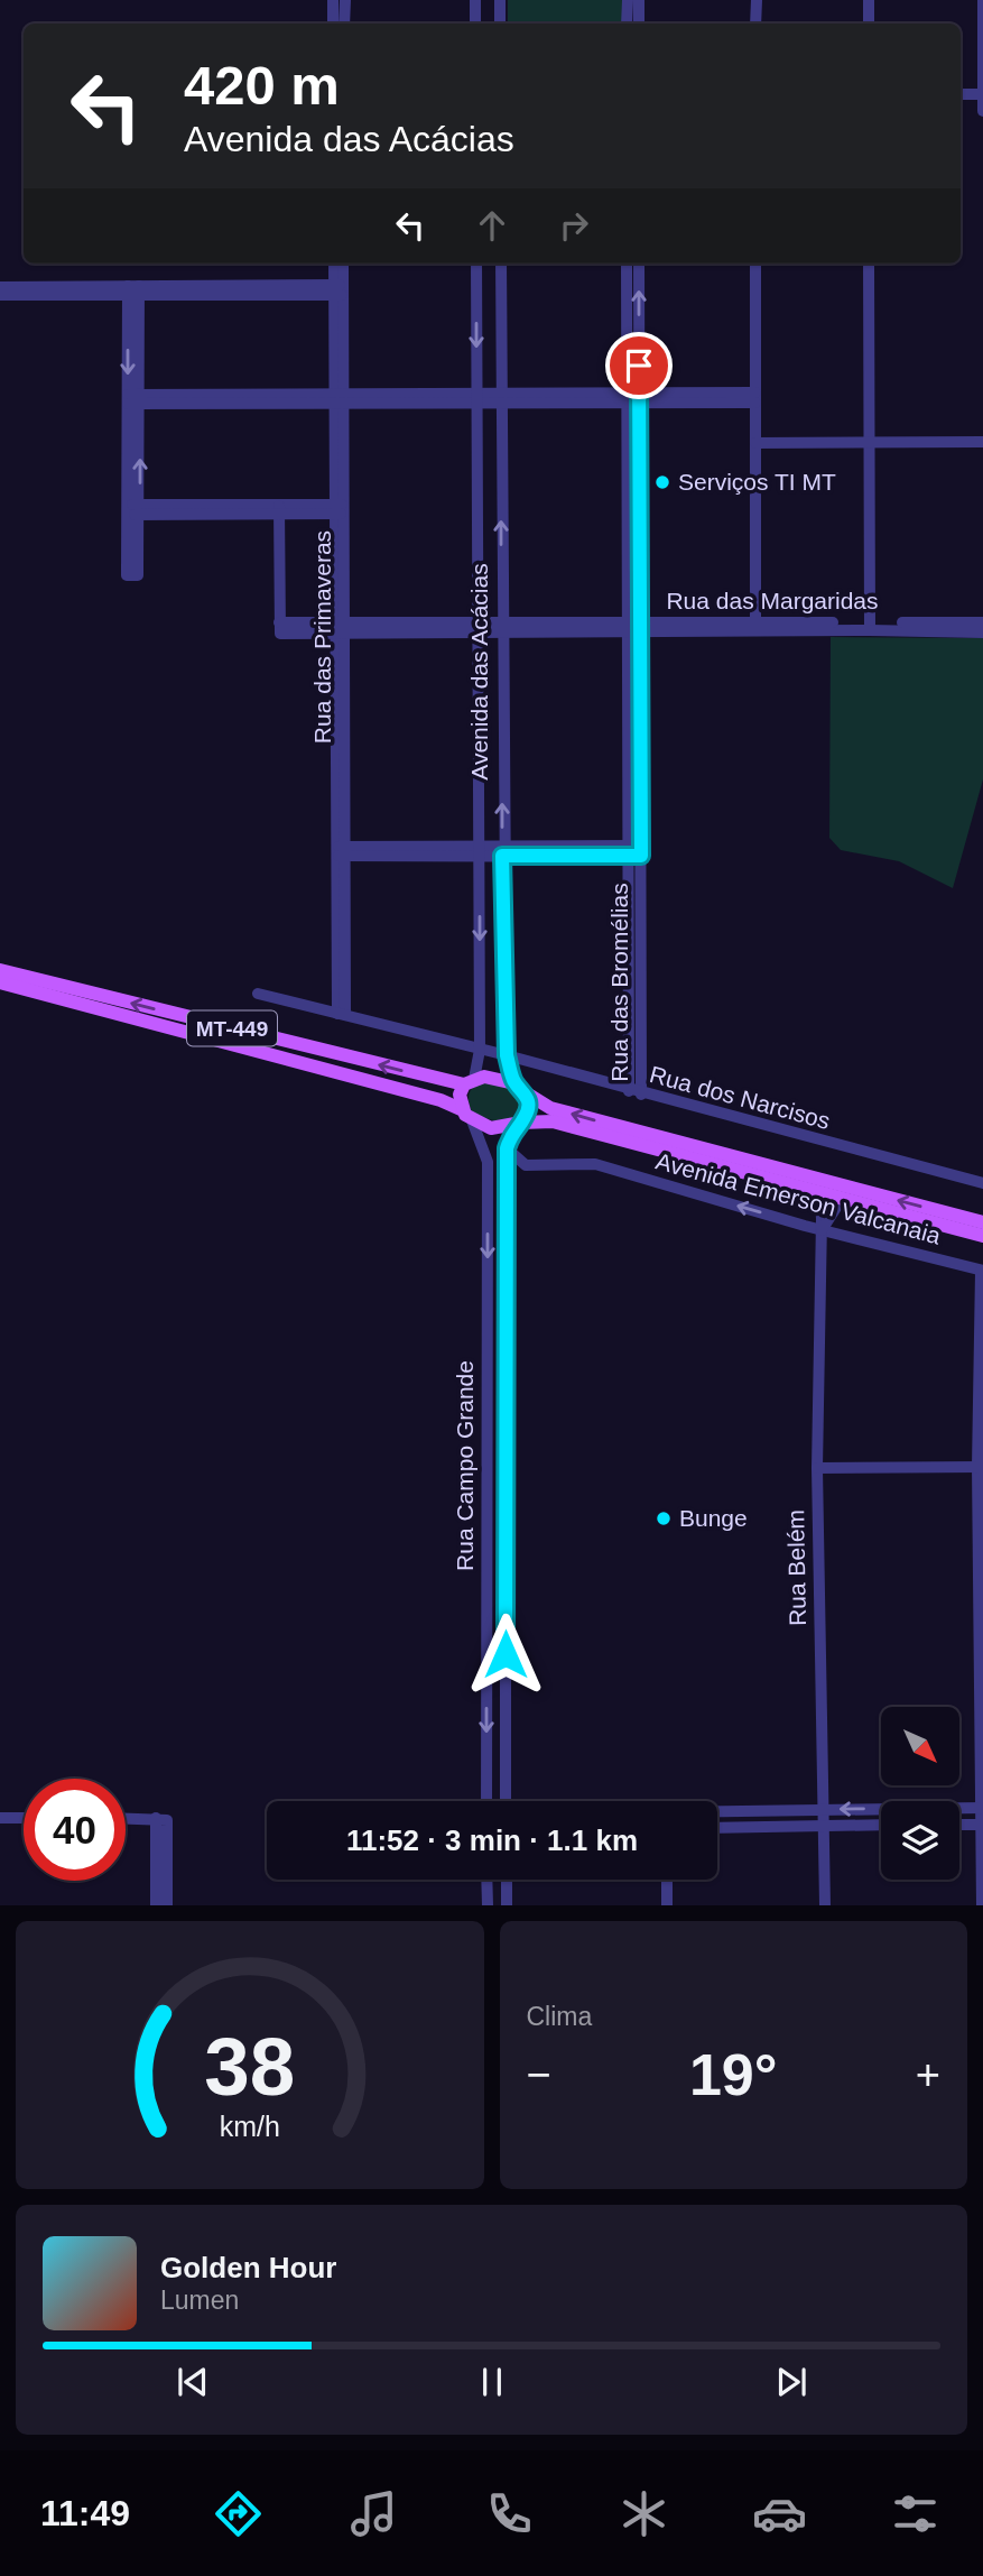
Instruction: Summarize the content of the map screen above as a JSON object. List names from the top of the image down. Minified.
{"streets":{"main road":["MT-449"],"street":["Rua das Margaridas","Rua das Primaveras","Avenida das Acácias","Rua das Bromélias","Rua dos Narcisos","Avenida Emerson Valcanaia","Rua Campo Grande","Rua Belém"]},"crossings":[["Rua das Margaridas","Rua das Primaveras"],["Rua das Margaridas","Avenida das Acácias"],["Rua das Margaridas","Rua das Bromélias"],["Rua das Primaveras","Rua dos Narcisos"],["Avenida das Acácias","MT-449"],["Avenida das Acácias","Rua dos Narcisos"],["Avenida das Acácias","Rua Campo Grande"],["Rua das Bromélias","Rua dos Narcisos"],["MT-449","Rua Campo Grande"],["Avenida Emerson Valcanaia","Rua Campo Grande"],["Avenida Emerson Valcanaia","Rua Belém"]],"one_way":["Avenida Emerson Valcanaia"],"places":["Serviços TI MT","Bunge"],"north":"bottom right","page":{"turn":["420 m","Avenida das Acácias"],"limit":"40","trip":"11:52 · 3 min · 1.1 km","tile":"Clima","heat":["−","19°","+"],"song":["Golden Hour","Lumen"],"tabs":"11:49","gauge":["38","km/h"]}}
